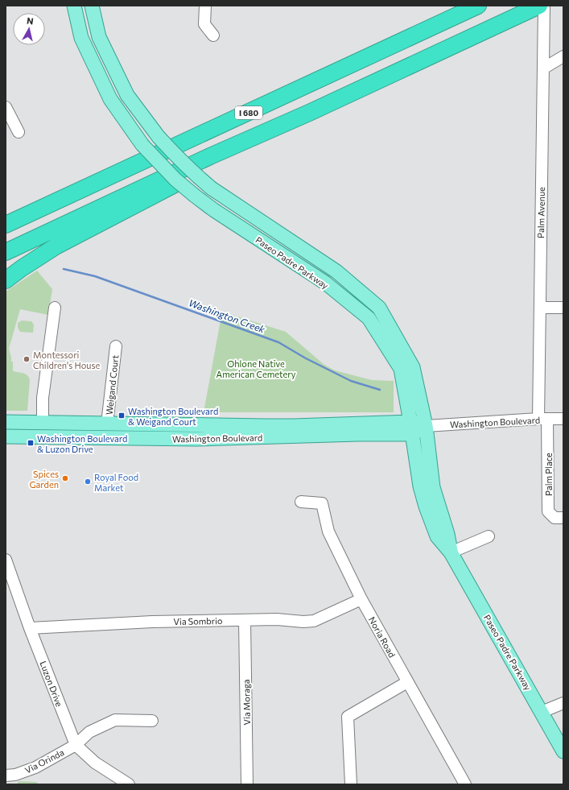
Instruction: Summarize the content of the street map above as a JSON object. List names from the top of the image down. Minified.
{"streets":{"highway":["I 680"],"main road":["Paseo Padre Parkway","Washington Boulevard"],"street":["Palm Avenue","Weigand Court","Palm Place","Via Sombrio","Noria Road","Luzon Drive","Via Moraga","Via Orinda"]},"crossings":[["Palm Avenue","Washington Boulevard"],["Palm Avenue","Palm Place"],["Paseo Padre Parkway","Washington Boulevard"],["Weigand Court","Washington Boulevard"],["Washington Boulevard","Palm Place"],["Via Sombrio","Noria Road"],["Via Sombrio","Luzon Drive"],["Via Sombrio","Via Moraga"],["Luzon Drive","Via Orinda"]],"water":["Washington Creek"],"parks":["Ohlone Native American Cemetery"],"places":{"other":["Montessori Children's House","Spices Garden","Royal Food Market"],"transit":["Washington Boulevard & Weigand Court","Washington Boulevard & Luzon Drive"]},"north":"top"}
